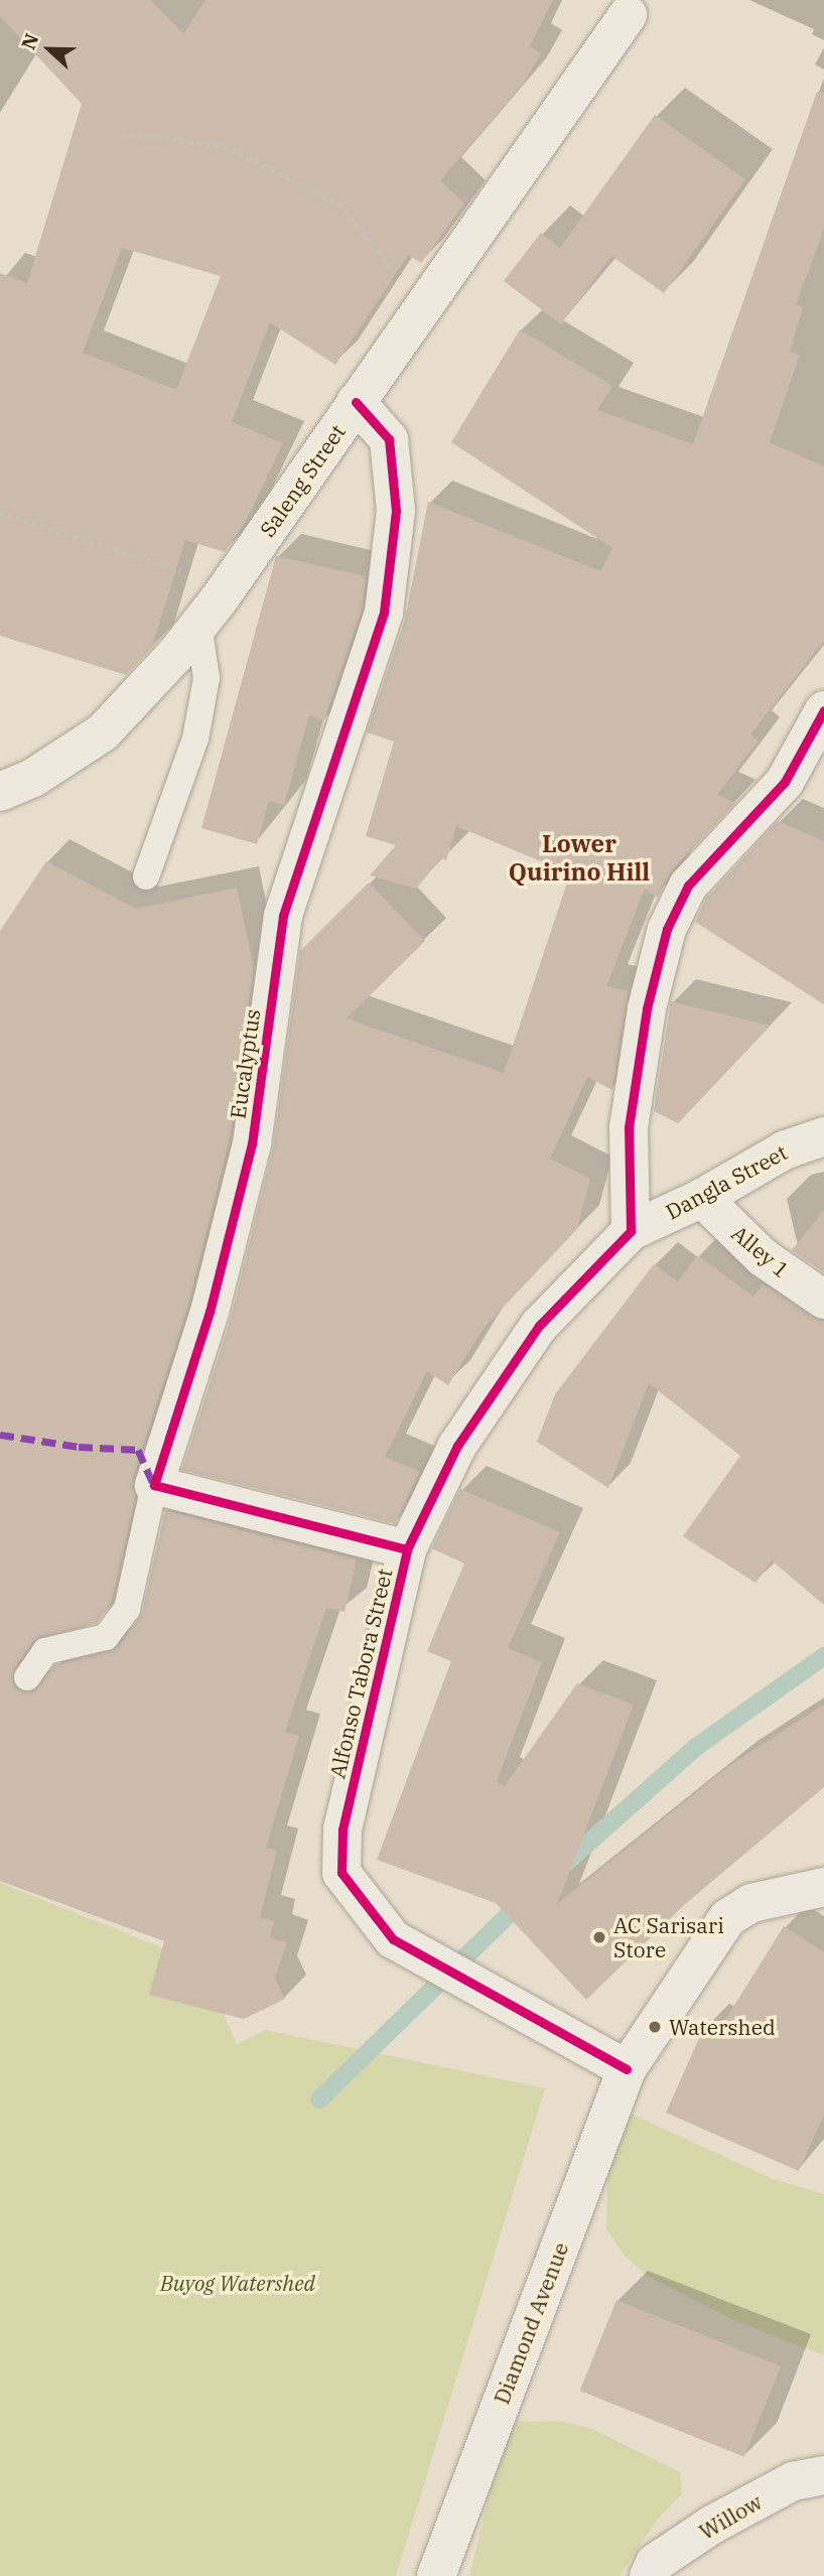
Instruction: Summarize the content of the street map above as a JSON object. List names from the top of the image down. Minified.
{"streets":{"street":["Saleng Street","Eucalyptus","Dangla Street","Alley 1","Alfonso Tabora Street","Diamond Avenue","Willow"]},"crossings":[["Saleng Street","Eucalyptus"],["Dangla Street","Alley 1"],["Dangla Street","Alfonso Tabora Street"],["Alfonso Tabora Street","Diamond Avenue"]],"districts":["Lower Quirino Hill"],"parks":["Buyog Watershed"],"places":["AC Sarisari Store","Watershed"],"north":"left"}
